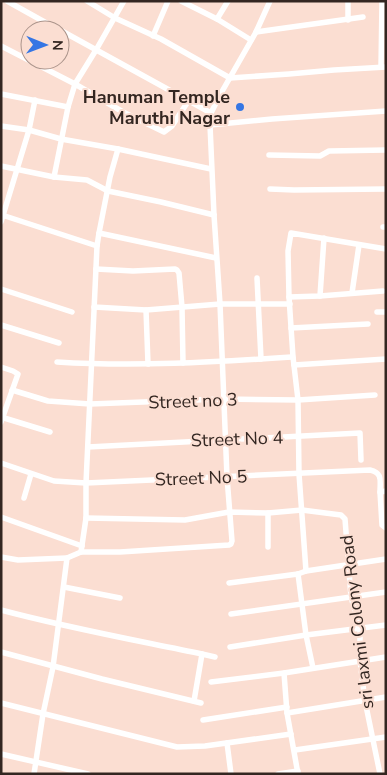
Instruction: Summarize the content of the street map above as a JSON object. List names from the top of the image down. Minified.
{"streets":{"street":["Street no 3","Street No 4","Street No 5","sri laxmi Colony Road"]},"places":["Hanuman Temple Maruthi Nagar"],"north":"right"}
